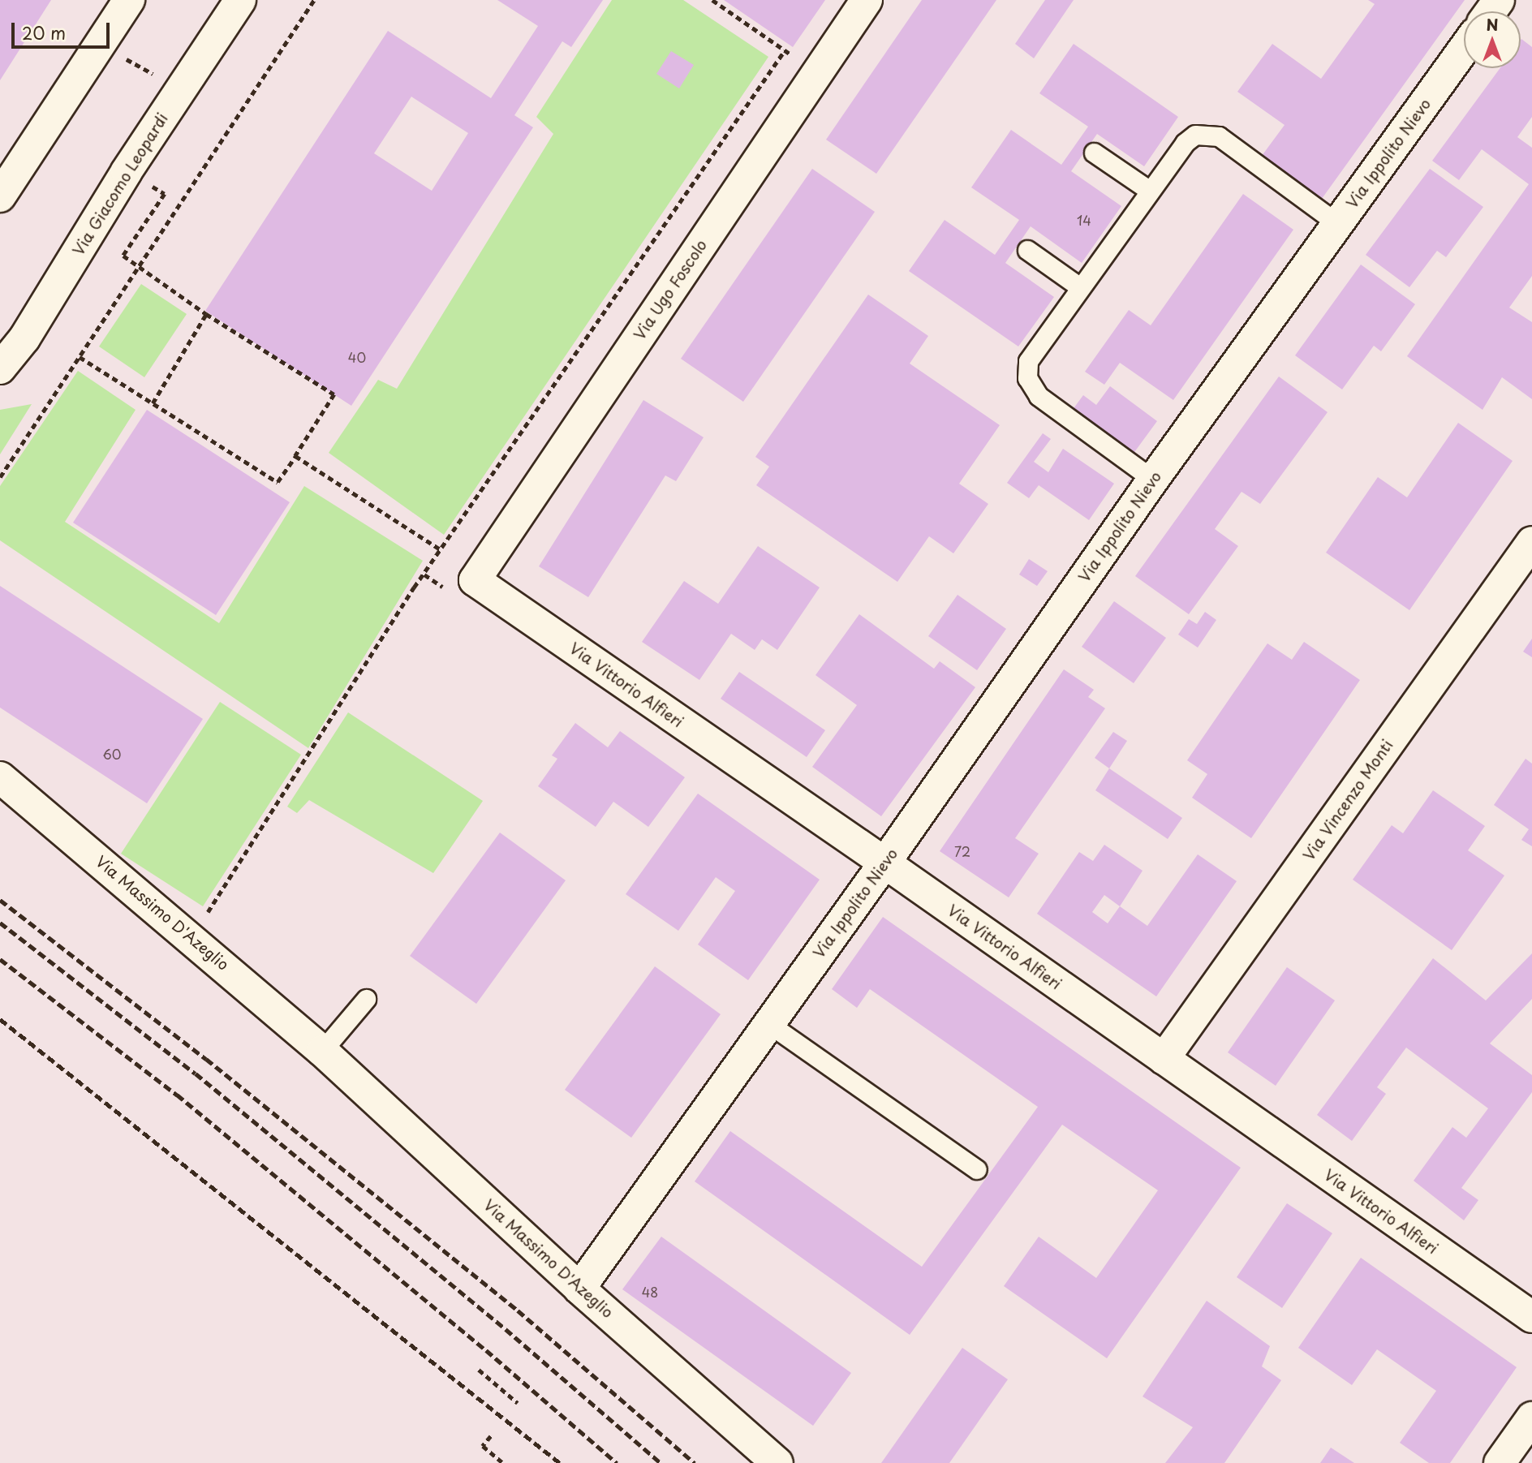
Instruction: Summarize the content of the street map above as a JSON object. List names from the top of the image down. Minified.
{"streets":{"street":["Via Ippolito Nievo","Via Giacomo Leopardi","Via Ugo Foscolo","Via Vittorio Alfieri","Via Vincenzo Monti","Via Massimo D'Azeglio"]},"crossings":[["Via Ippolito Nievo","Via Vittorio Alfieri"],["Via Ippolito Nievo","Via Massimo D'Azeglio"],["Via Ugo Foscolo","Via Vittorio Alfieri"],["Via Vittorio Alfieri","Via Vincenzo Monti"]],"house_numbers":["14","40","60","72","48"],"scale_bar":"20 m","north":"top"}
